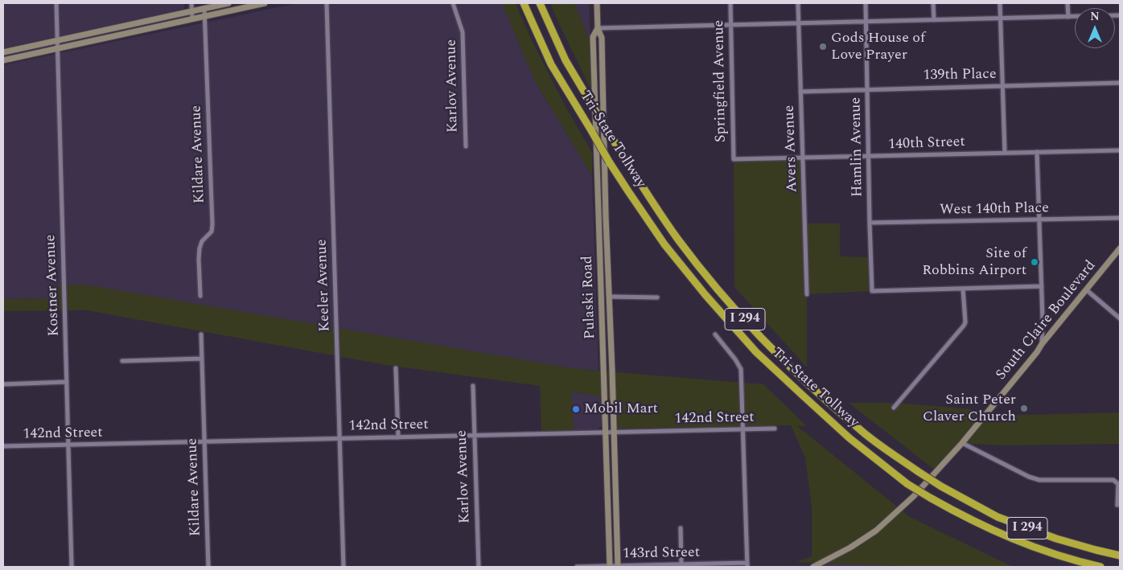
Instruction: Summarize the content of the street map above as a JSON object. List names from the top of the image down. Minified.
{"streets":{"highway":["Tri-State Tollway","I 294"],"main road":["Pulaski Road","South Claire Boulevard"],"street":["139th Place","Springfield Avenue","Karlov Avenue","140th Street","Hamlin Avenue","Avers Avenue","Kildare Avenue","West 140th Place","Kostner Avenue","Keeler Avenue","142nd Street","143rd Street"]},"crossings":[["139th Place","Hamlin Avenue"],["139th Place","Avers Avenue"],["Springfield Avenue","140th Street"],["Karlov Avenue","142nd Street"],["140th Street","Hamlin Avenue"],["140th Street","Avers Avenue"],["Hamlin Avenue","West 140th Place"],["Kildare Avenue","142nd Street"],["Kostner Avenue","142nd Street"],["Keeler Avenue","142nd Street"],["Pulaski Road","142nd Street"],["Pulaski Road","143rd Street"]],"places":["Gods House of Love Prayer","Site of Robbins Airport","Saint Peter Claver Church","Mobil Mart"],"north":"top"}
